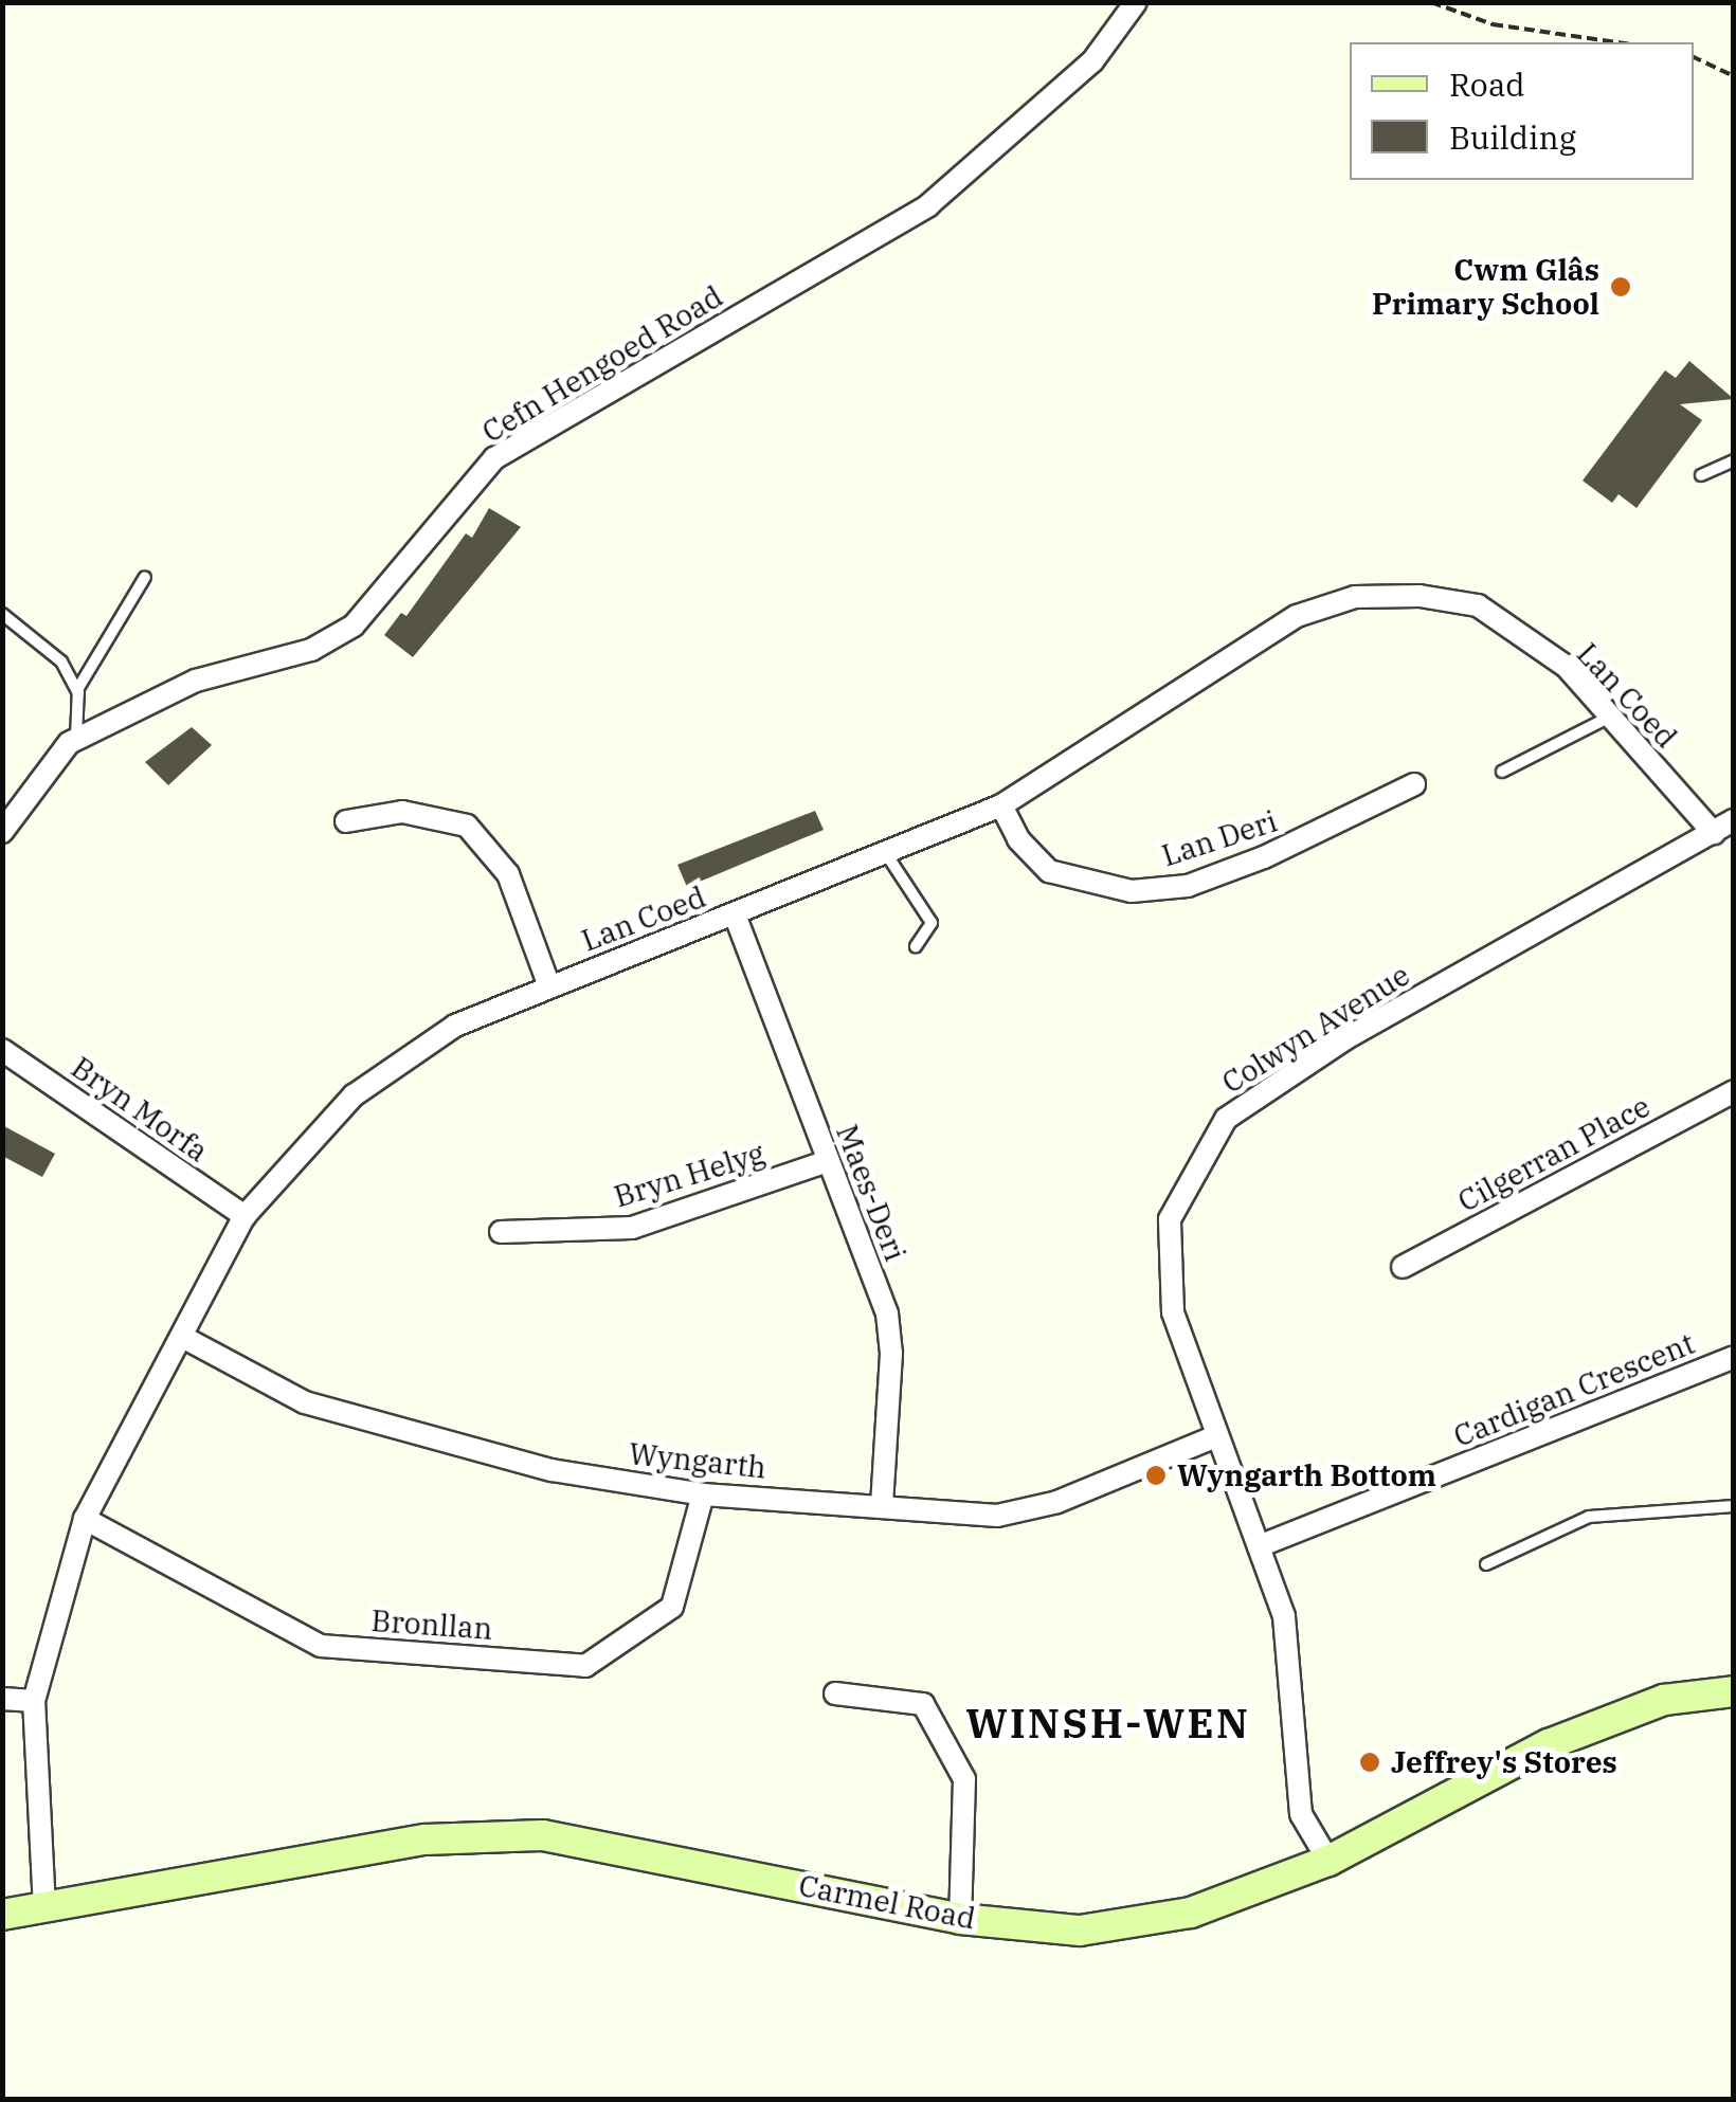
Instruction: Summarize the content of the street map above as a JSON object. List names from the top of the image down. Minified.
{"streets":{"street":["Cefn Hengoed Road","Lan Coed","Lan Deri","Colwyn Avenue","Bryn Morfa","Cilgerran Place","Bryn Helyg","Maes-Deri","Cardigan Crescent","Wyngarth","Bronllan","Carmel Road"]},"crossings":[["Lan Coed","Lan Deri"],["Lan Coed","Colwyn Avenue"],["Lan Coed","Bryn Morfa"],["Lan Coed","Maes-Deri"],["Lan Coed","Wyngarth"],["Lan Coed","Bronllan"],["Lan Coed","Carmel Road"],["Colwyn Avenue","Cardigan Crescent"],["Colwyn Avenue","Wyngarth"],["Colwyn Avenue","Carmel Road"],["Bryn Helyg","Maes-Deri"],["Maes-Deri","Wyngarth"],["Wyngarth","Bronllan"]],"districts":["WINSH-WEN"],"places":["Cwm Glâs Primary School","Wyngarth Bottom","Jeffrey's Stores"],"legend":["Road","Building"]}
